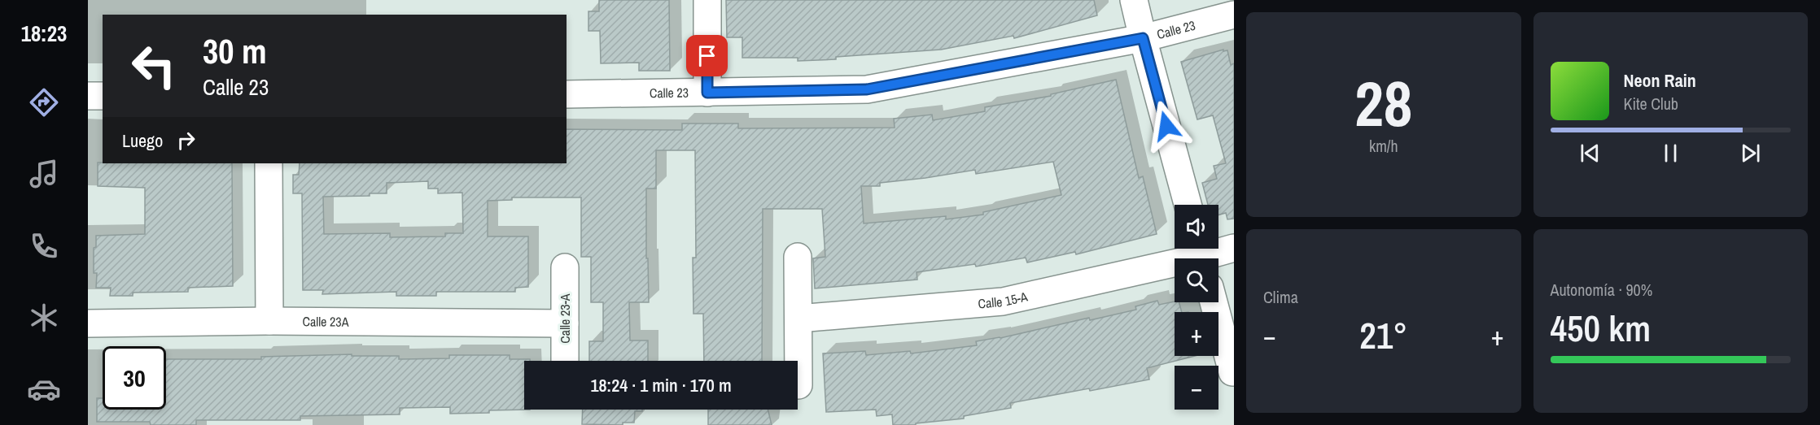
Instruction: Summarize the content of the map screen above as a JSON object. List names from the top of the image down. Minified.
{"streets":{"street":["Calle 23","Calle 15-A","Calle 23-A","Calle 23A"]},"crossings":[["Calle 23-A","Calle 23A"]],"page":{"tabs":"18:23","tile":[["28","km/h"],"Clima",["Autonomía · 90%","450 km"]],"turn":["30 m","Calle 23"],"song":["Neon Rain","Kite Club"],"then":"Luego","map_buttons":["+","−"],"heat":["−","21°","+"],"limit":"30","trip":"18:24 · 1 min · 170 m"}}
